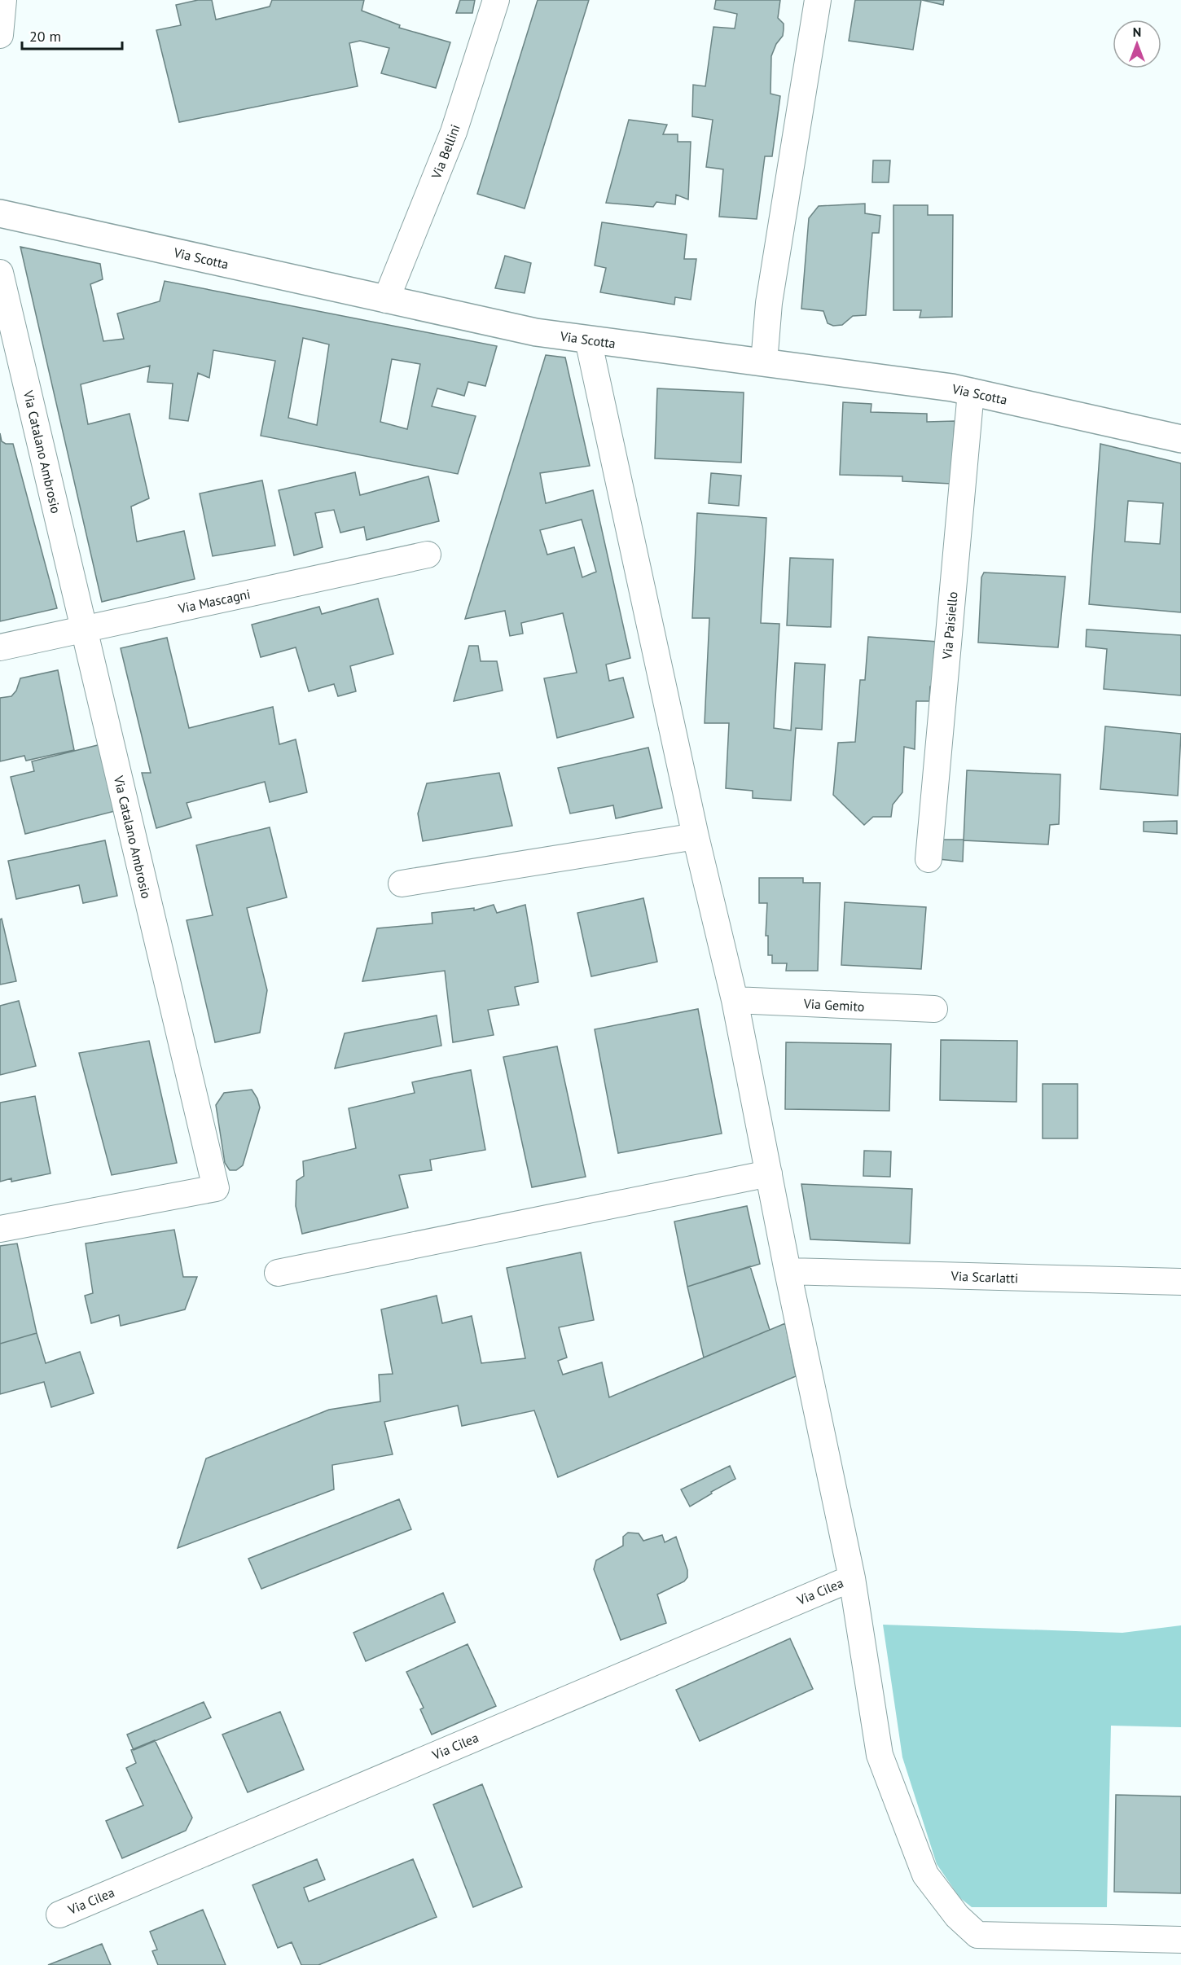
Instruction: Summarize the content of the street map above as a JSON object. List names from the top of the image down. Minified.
{"streets":{"street":["Via Bellini","Via Scotta","Via Catalano Ambrosio","Via Mascagni","Via Paisiello","Via Gemito","Via Scarlatti","Via Cilea"]},"crossings":[["Via Bellini","Via Scotta"],["Via Scotta","Via Paisiello"],["Via Catalano Ambrosio","Via Mascagni"]],"scale_bar":"20 m","north":"top"}
